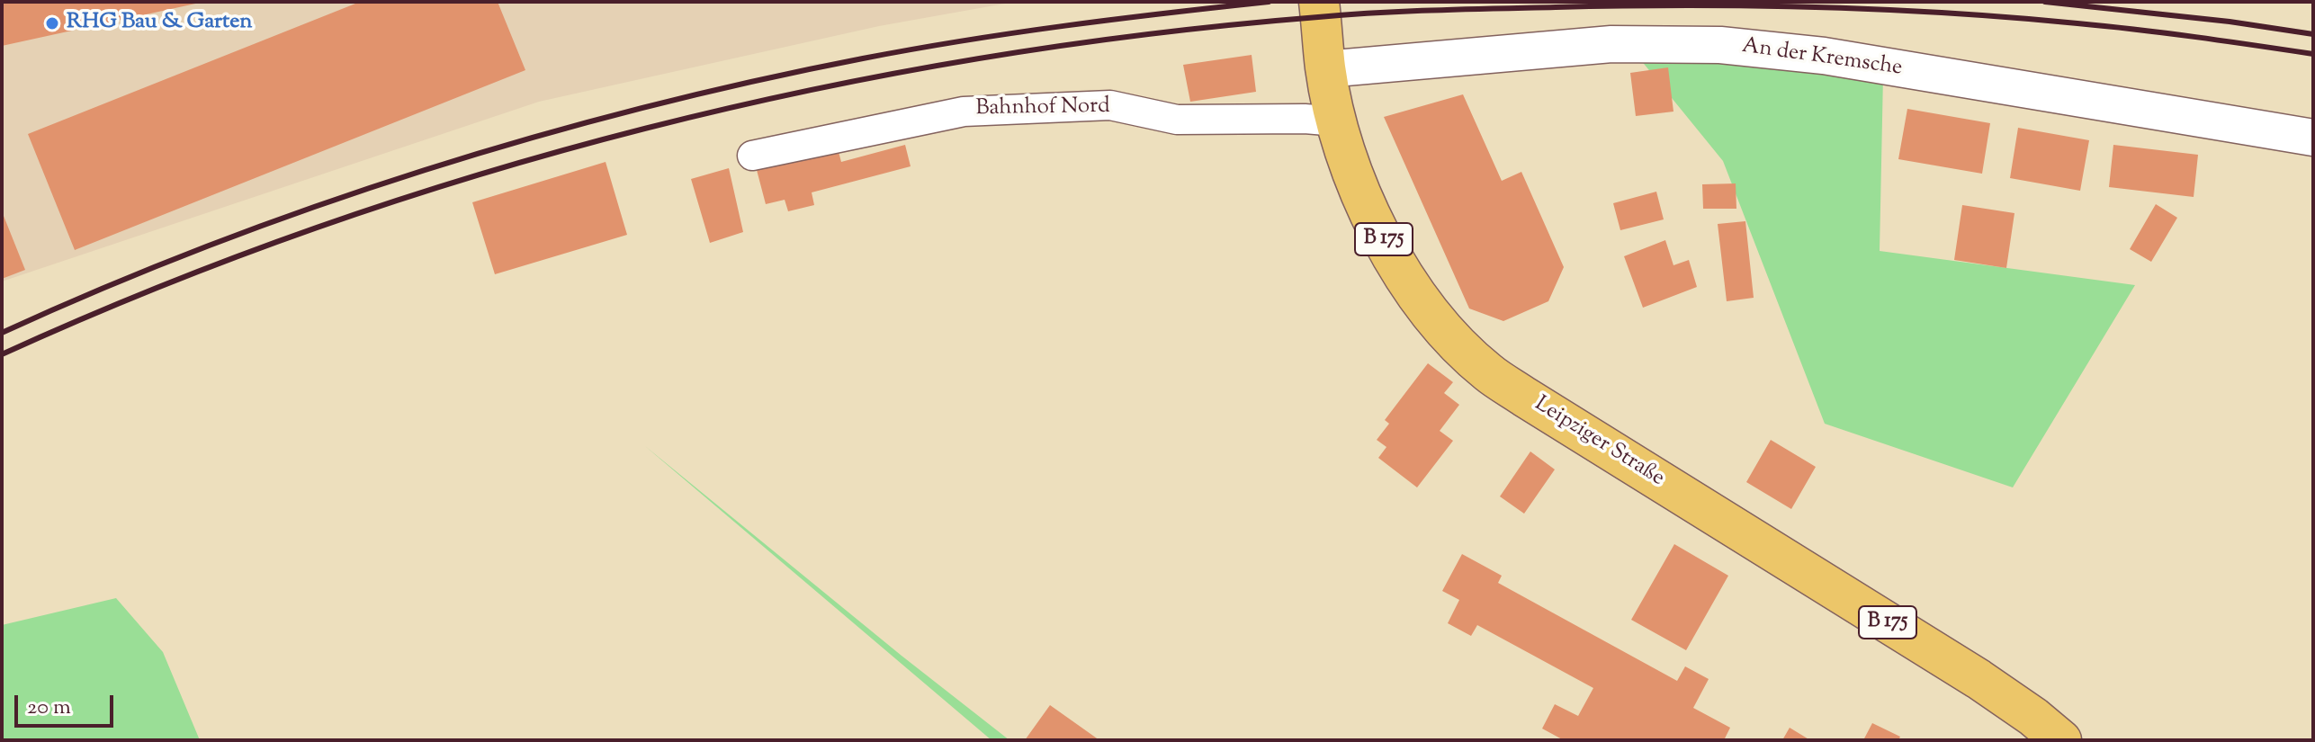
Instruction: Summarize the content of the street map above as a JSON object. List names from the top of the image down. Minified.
{"streets":{"main road":["B 175","Leipziger Straße"],"street":["An der Kremsche","Bahnhof Nord"]},"crossings":[["An der Kremsche","Leipziger Straße"],["Bahnhof Nord","Leipziger Straße"]],"places":["RHG Bau & Garten"],"scale_bar":"20 m"}
